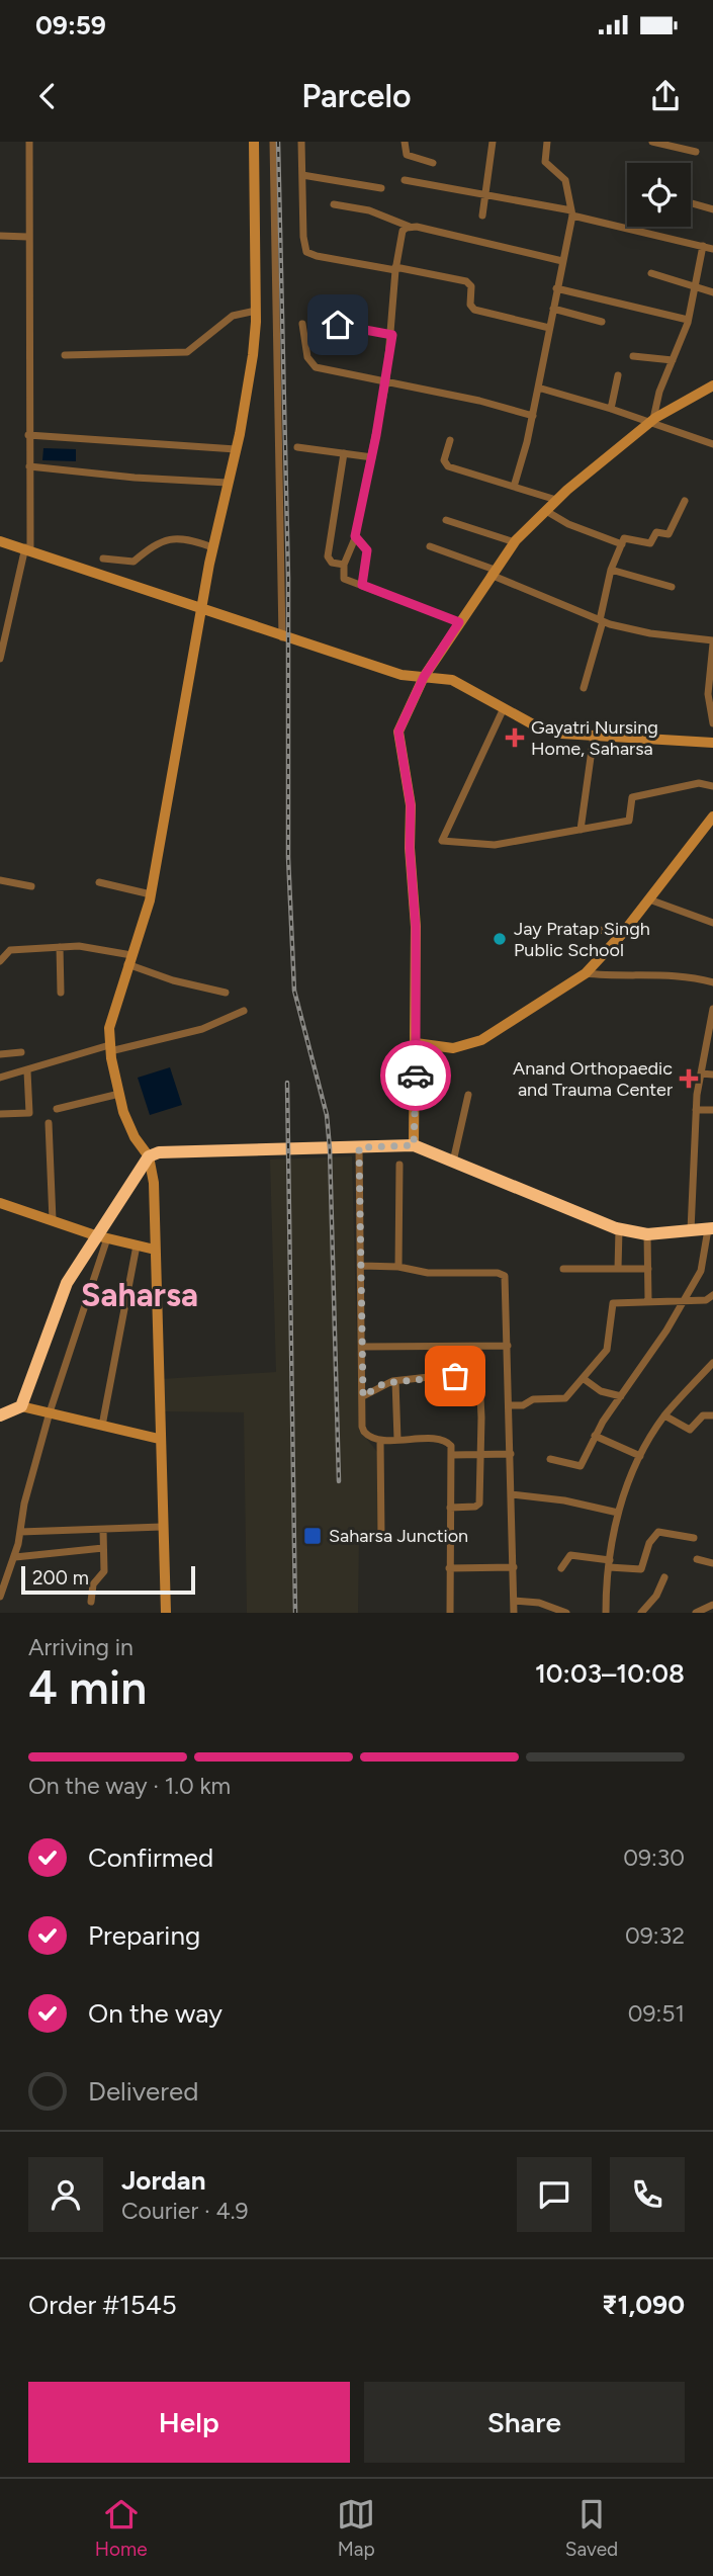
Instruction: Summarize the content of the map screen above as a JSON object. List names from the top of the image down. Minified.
{"districts":["Saharsa"],"places":{"health":["Gayatri Nursing Home, Saharsa","Anand Orthopaedic and Trauma Center"],"other":["Jay Pratap Singh Public School"],"transit":["Saharsa Junction"]},"scale_bar":"200 m","page":{"status":"09:59","header":"Parcelo","scale":"200 m","heading":["4 min","Arriving in","10:03–10:08"],"panel":["Jordan","Courier · 4.9","Order #1545","₹1,090"],"bar":"On the way · 1.0 km","list":[["Confirmed","09:30"],["Preparing","09:32"],["On the way","09:51"],"Delivered"],"buttons":["Help","Share"],"tabs":["Home","Map","Saved"]}}
